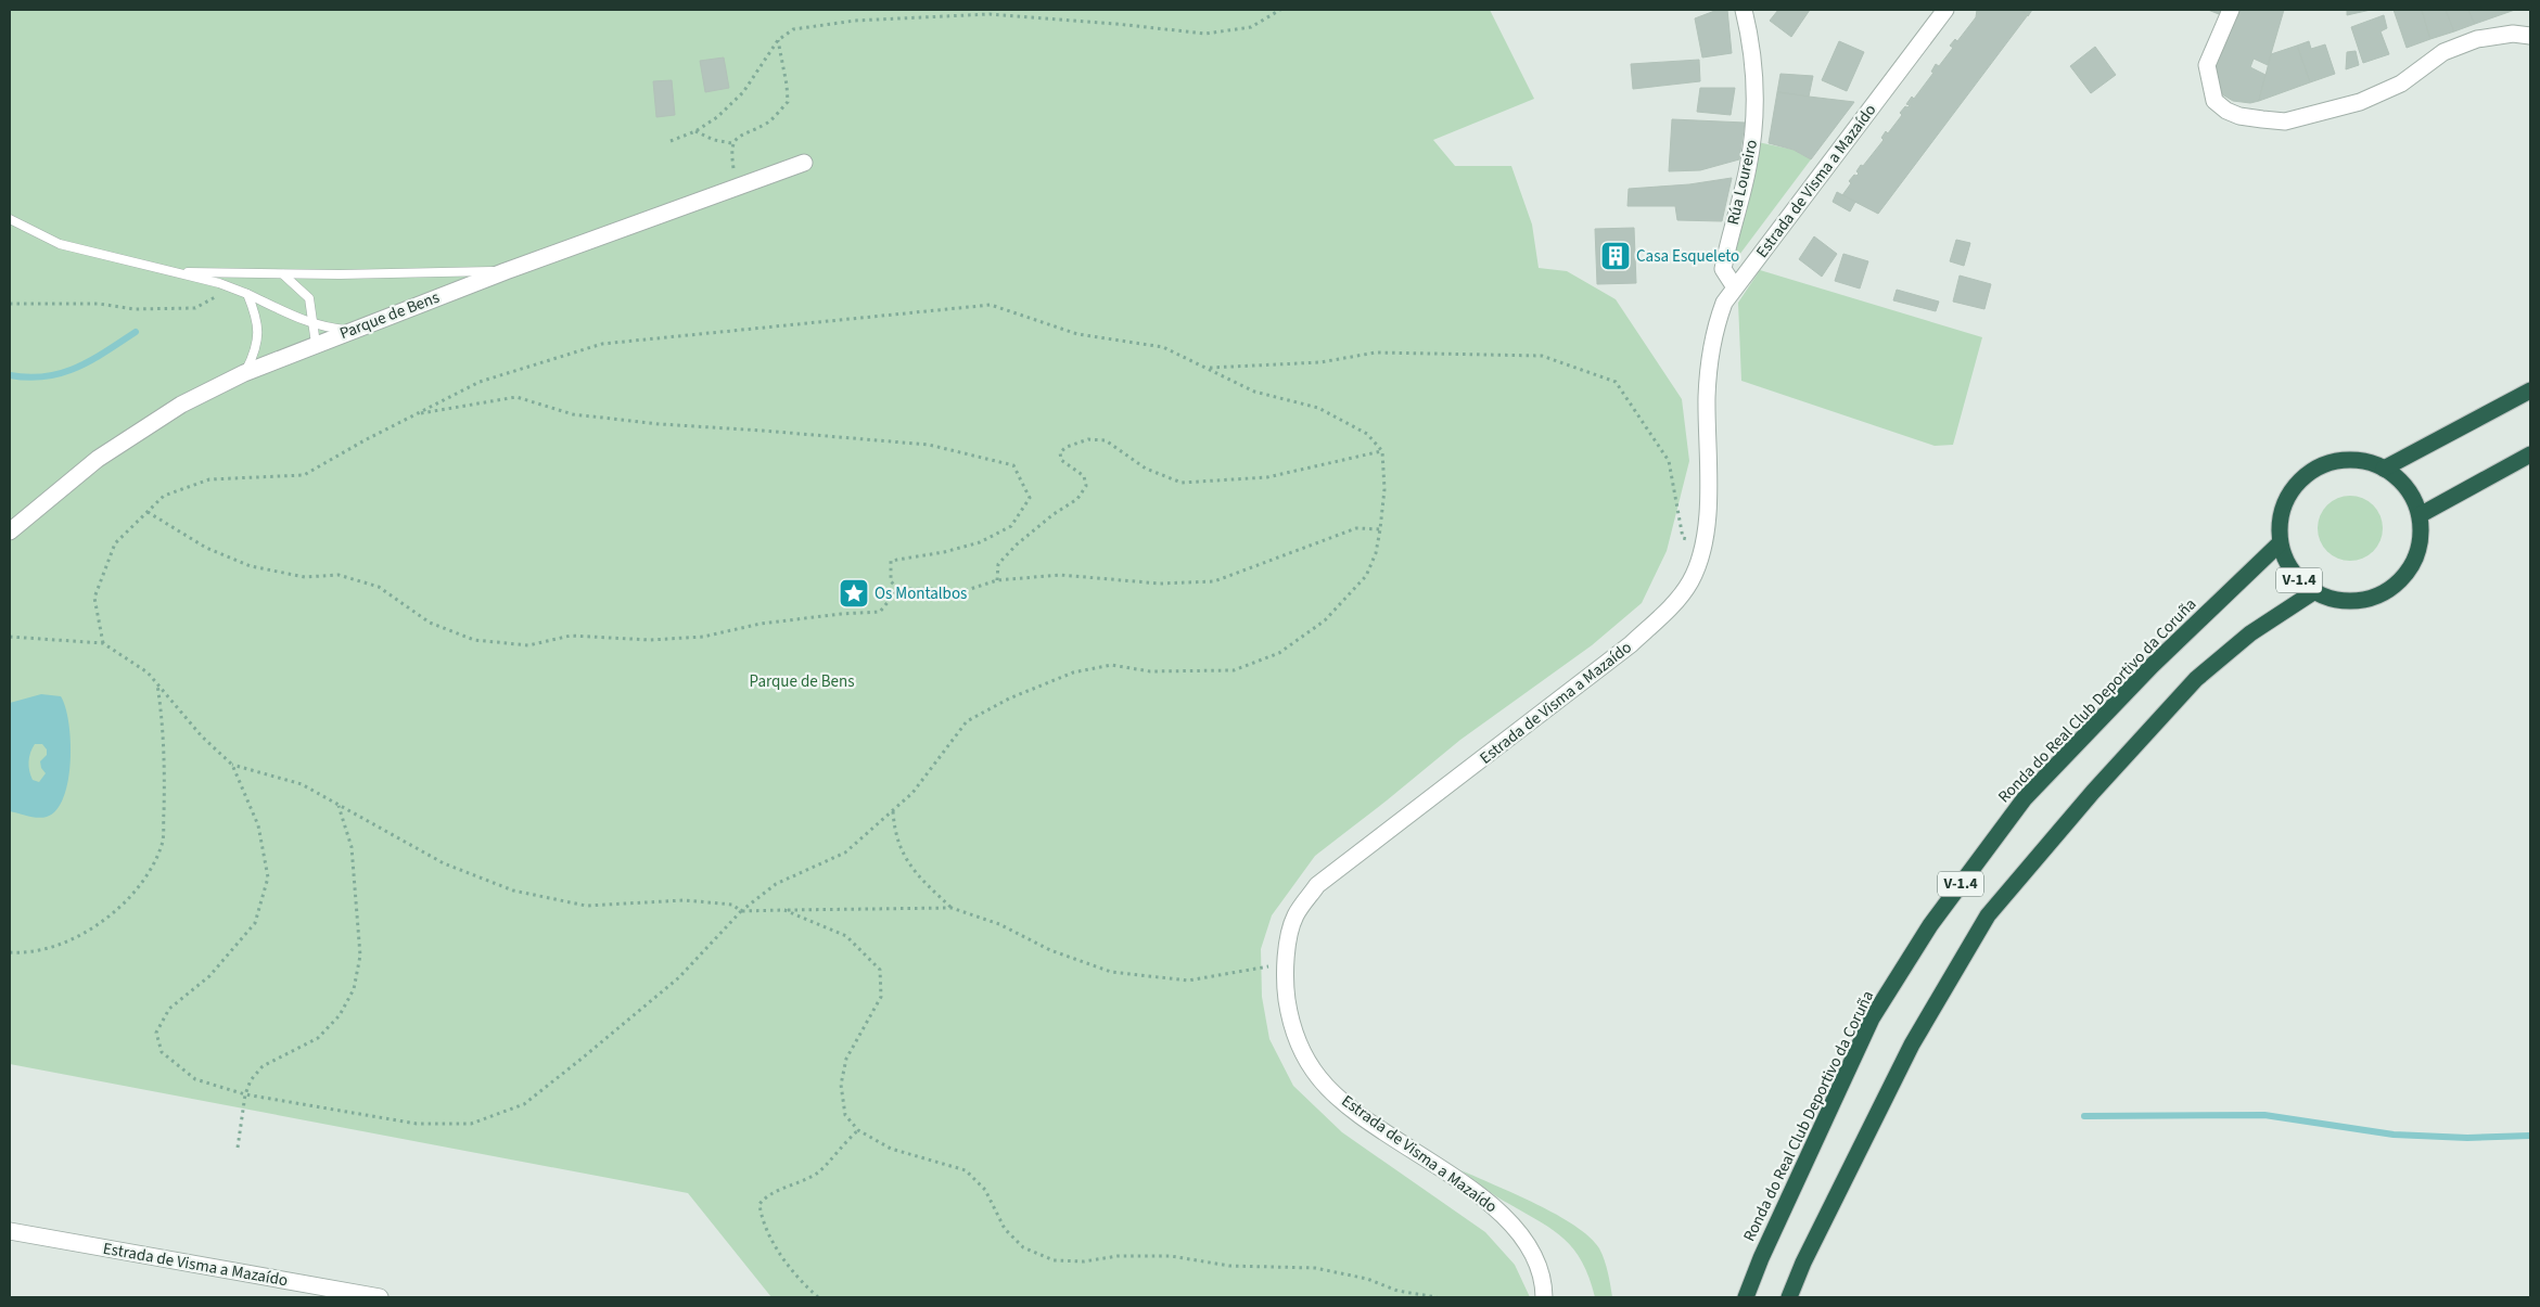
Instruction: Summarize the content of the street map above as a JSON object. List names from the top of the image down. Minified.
{"streets":{"highway":["V-1.4","Ronda do Real Club Deportivo da Coruña"],"street":["Estrada de Visma a Mazaído","Rúa Loureiro","Parque de Bens"]},"crossings":[["Estrada de Visma a Mazaído","Rúa Loureiro"],["V-1.4","Ronda do Real Club Deportivo da Coruña"]],"parks":["Parque de Bens"],"places":{"building":["Casa Esqueleto"],"place":["Os Montalbos"]}}
